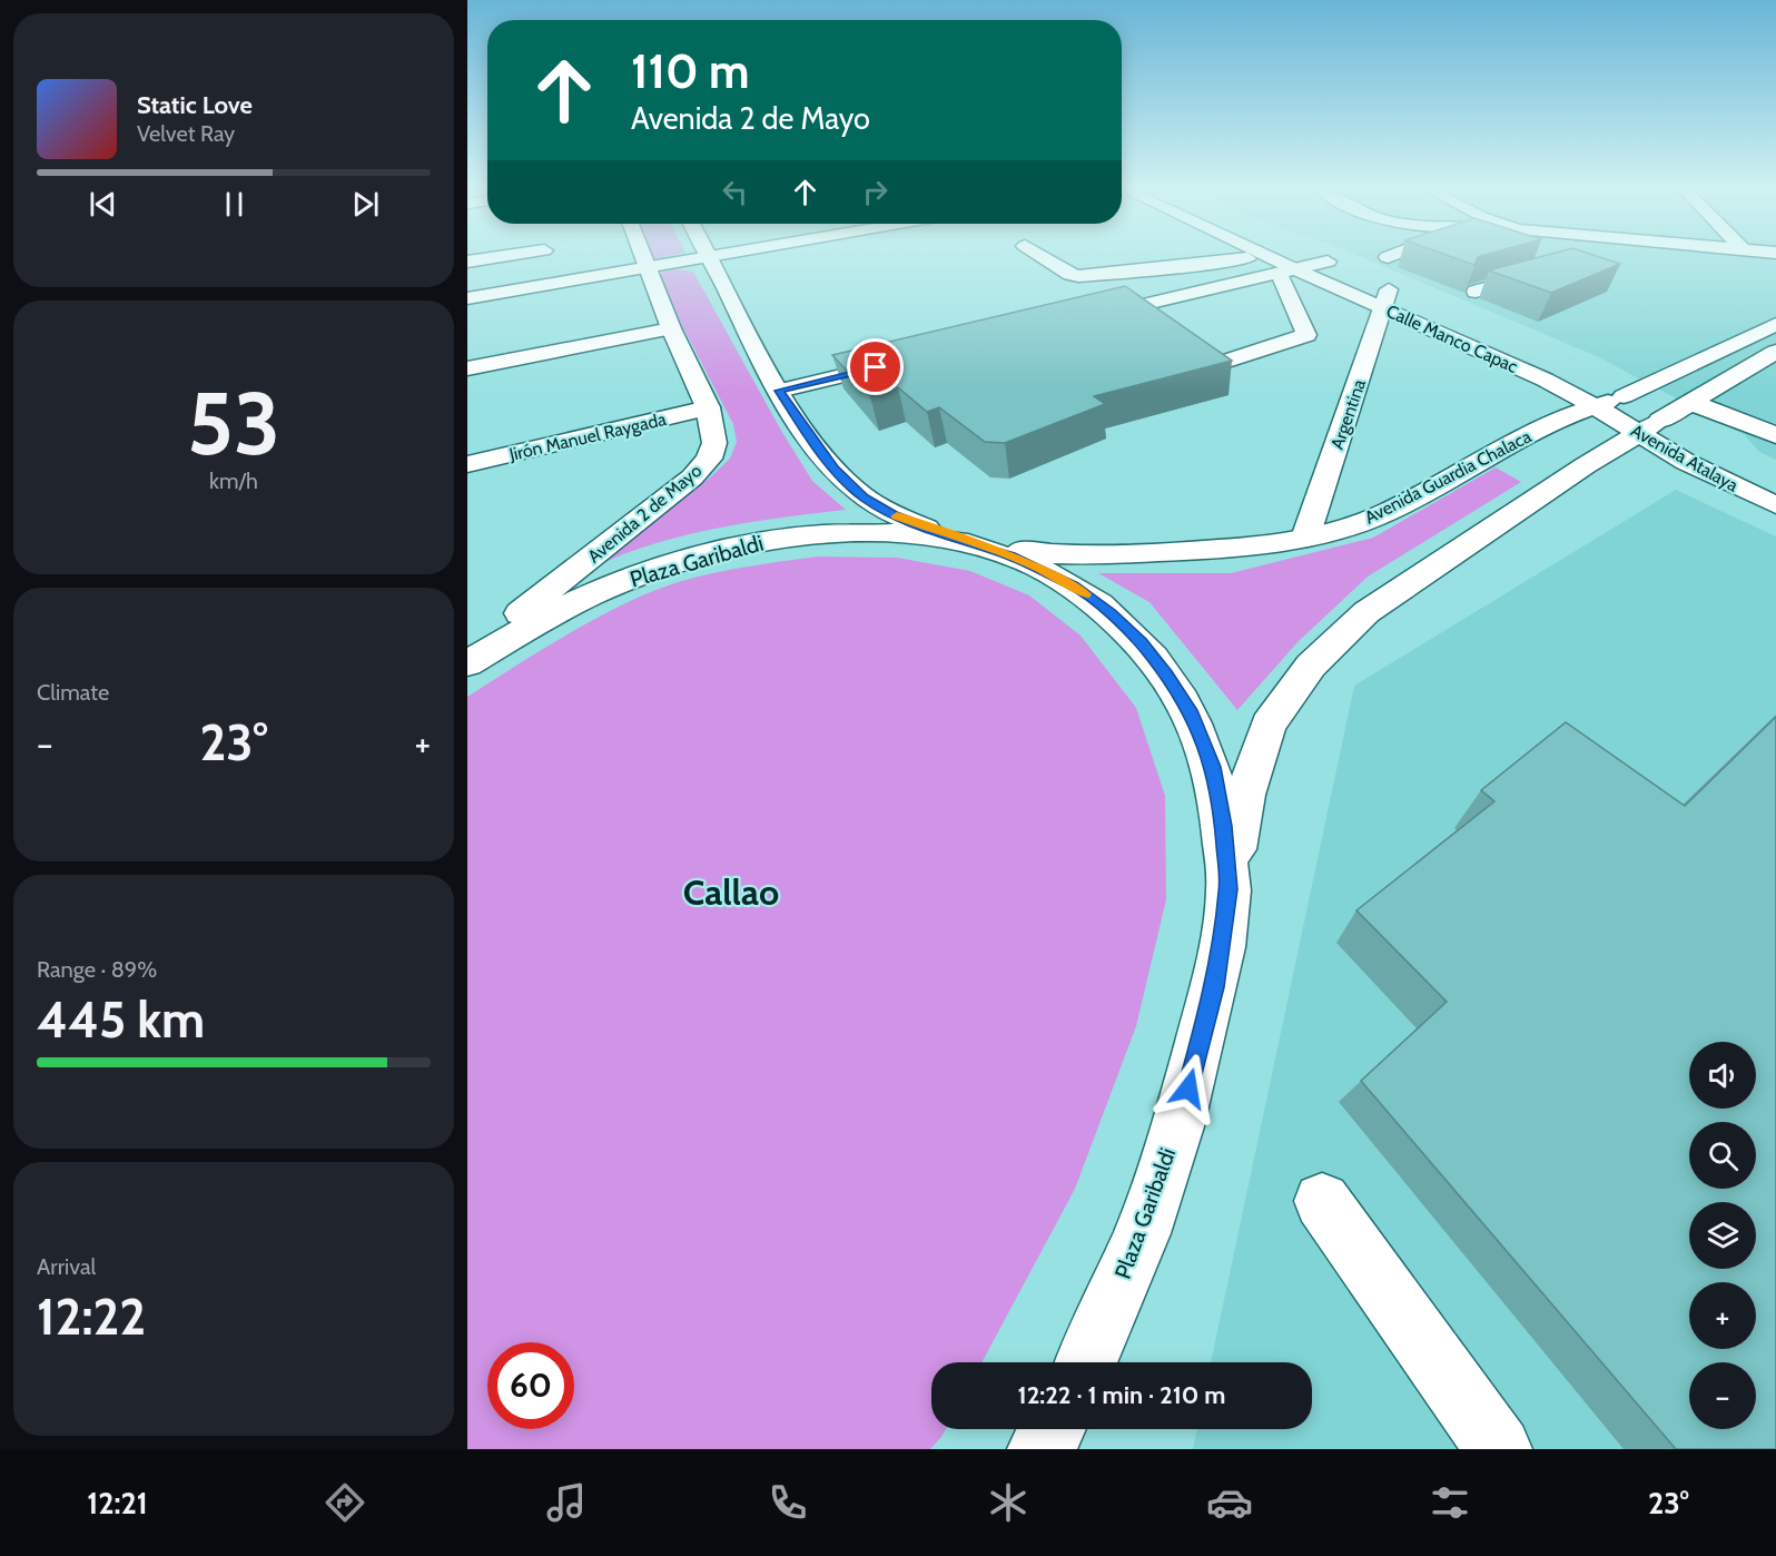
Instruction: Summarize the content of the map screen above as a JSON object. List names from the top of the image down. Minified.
{"streets":{"main road":["Calle Manco Capac","Argentina","Jirón Manuel Raygada","Avenida Atalaya","Avenida Guardia Chalaca","Avenida 2 de Mayo","Plaza Garibaldi"]},"crossings":[["Calle Manco Capac","Argentina"],["Calle Manco Capac","Avenida Atalaya"],["Calle Manco Capac","Avenida Guardia Chalaca"],["Argentina","Avenida Guardia Chalaca"],["Jirón Manuel Raygada","Avenida 2 de Mayo"],["Avenida Atalaya","Avenida Guardia Chalaca"],["Avenida Guardia Chalaca","Plaza Garibaldi"]],"districts":["Callao"],"page":{"turn":["110 m","Avenida 2 de Mayo"],"song":["Static Love","Velvet Ray"],"tile":[["53","km/h"],"Climate",["Range · 89%","445 km"],["Arrival","12:22"]],"heat":["−","23°","+"],"map_buttons":["+","−"],"limit":"60","trip":"12:22 · 1 min · 210 m","tabs":["12:21","23°"]}}
